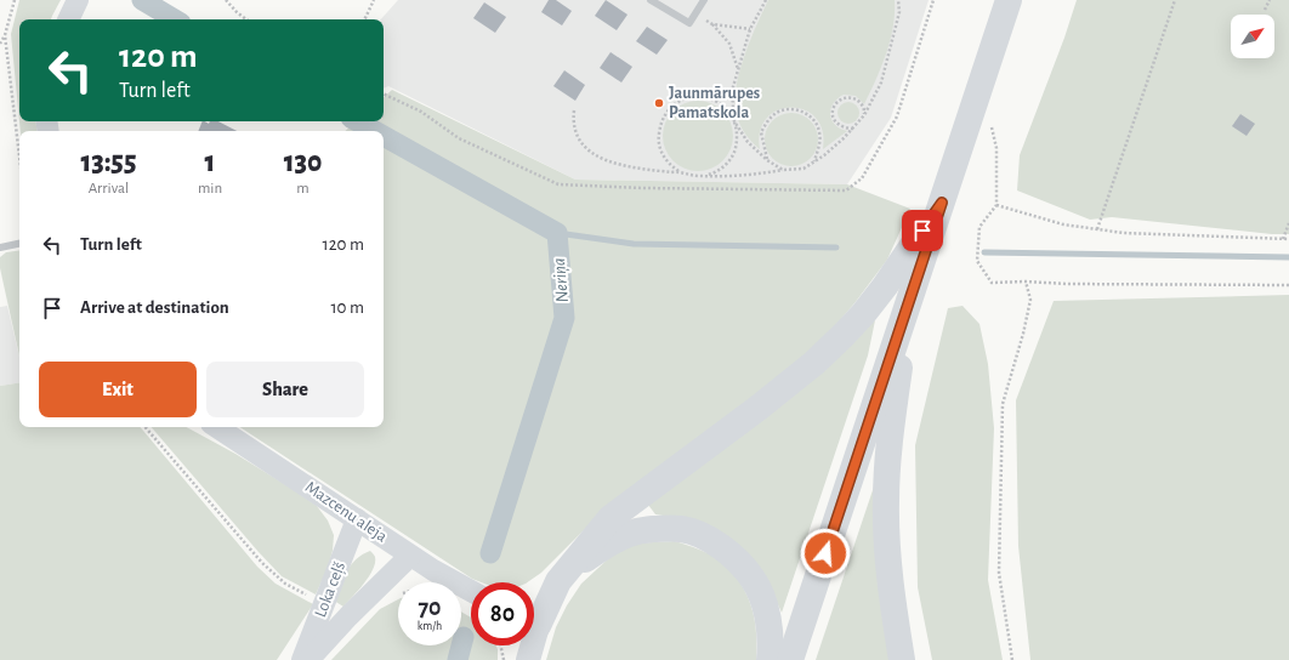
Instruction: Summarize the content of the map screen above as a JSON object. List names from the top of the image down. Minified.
{"streets":{"main road":["Mazcenu aleja","Loka ceļš"]},"crossings":[["Mazcenu aleja","Loka ceļš"]],"water":["Neriņa"],"places":["Jaunmārupes Pamatskola"],"north":"top right","page":{"turn":["120 m","Turn left"],"eta":["13:55","Arrival","1","min","130","m"],"list":[{"name":"Turn left","value":"120 m"},{"name":"Arrive at destination","value":"10 m"}],"buttons":["Exit","Share"],"speed":"70 km/h","limit":"80"}}
